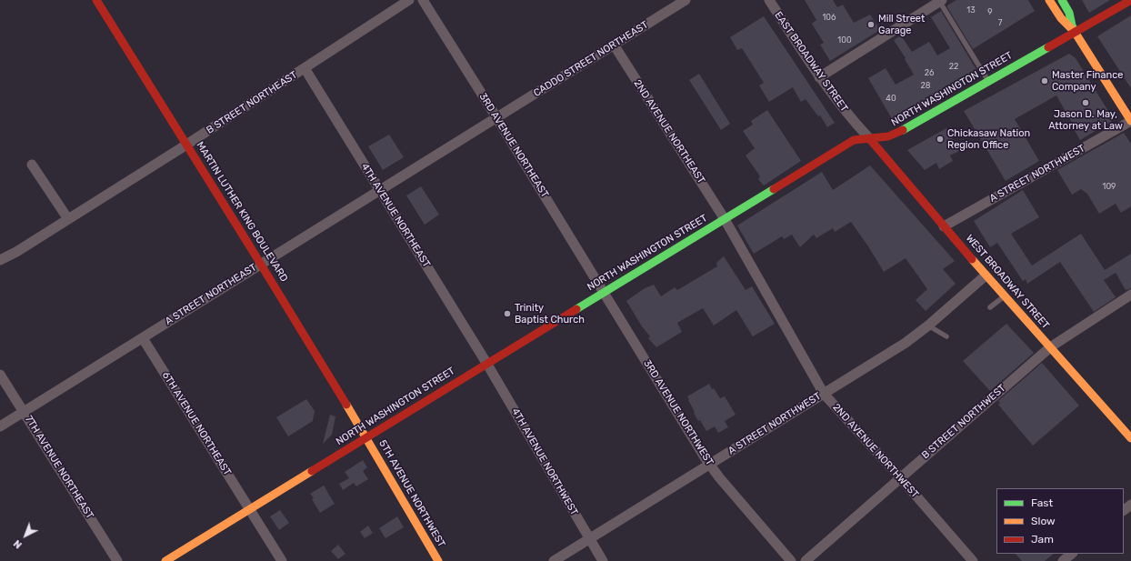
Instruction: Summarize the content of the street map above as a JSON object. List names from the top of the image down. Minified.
{"streets":{"main road":["NORTH WASHINGTON STREET","MARTIN LUTHER KING BOULEVARD","WEST BROADWAY STREET","5TH AVENUE NORTHWEST"],"street":["CADDO STREET NORTHEAST","EAST BROADWAY STREET","B STREET NORTHEAST","2ND AVENUE NORTHEAST","3RD AVENUE NORTHEAST","A STREET NORTHWEST","4TH AVENUE NORTHEAST","A STREET NORTHEAST","3RD AVENUE NORTHWEST","B STREET NORTHWEST","6TH AVENUE NORTHEAST","2ND AVENUE NORTHWEST","4TH AVENUE NORTHWEST","7TH AVENUE NORTHEAST"]},"crossings":[["CADDO STREET NORTHEAST","2ND AVENUE NORTHEAST"],["CADDO STREET NORTHEAST","3RD AVENUE NORTHEAST"],["CADDO STREET NORTHEAST","A STREET NORTHEAST"],["EAST BROADWAY STREET","NORTH WASHINGTON STREET"],["EAST BROADWAY STREET","WEST BROADWAY STREET"],["NORTH WASHINGTON STREET","2ND AVENUE NORTHEAST"],["NORTH WASHINGTON STREET","3RD AVENUE NORTHEAST"],["NORTH WASHINGTON STREET","MARTIN LUTHER KING BOULEVARD"],["NORTH WASHINGTON STREET","4TH AVENUE NORTHEAST"],["NORTH WASHINGTON STREET","WEST BROADWAY STREET"],["NORTH WASHINGTON STREET","3RD AVENUE NORTHWEST"],["NORTH WASHINGTON STREET","6TH AVENUE NORTHEAST"],["NORTH WASHINGTON STREET","2ND AVENUE NORTHWEST"],["NORTH WASHINGTON STREET","4TH AVENUE NORTHWEST"],["NORTH WASHINGTON STREET","5TH AVENUE NORTHWEST"],["B STREET NORTHEAST","4TH AVENUE NORTHEAST"],["2ND AVENUE NORTHEAST","2ND AVENUE NORTHWEST"],["3RD AVENUE NORTHEAST","A STREET NORTHEAST"],["3RD AVENUE NORTHEAST","3RD AVENUE NORTHWEST"],["A STREET NORTHWEST","WEST BROADWAY STREET"],["A STREET NORTHWEST","3RD AVENUE NORTHWEST"],["A STREET NORTHWEST","2ND AVENUE NORTHWEST"],["A STREET NORTHWEST","4TH AVENUE NORTHWEST"],["MARTIN LUTHER KING BOULEVARD","A STREET NORTHEAST"],["MARTIN LUTHER KING BOULEVARD","5TH AVENUE NORTHWEST"],["4TH AVENUE NORTHEAST","A STREET NORTHEAST"],["4TH AVENUE NORTHEAST","4TH AVENUE NORTHWEST"],["WEST BROADWAY STREET","B STREET NORTHWEST"],["A STREET NORTHEAST","6TH AVENUE NORTHEAST"],["A STREET NORTHEAST","7TH AVENUE NORTHEAST"],["B STREET NORTHWEST","2ND AVENUE NORTHWEST"]],"places":["Mill Street Garage","Master Finance Company","Jason D. May, Attorney at Law","Chickasaw Nation Region Office","Trinity Baptist Church"],"house_numbers":["13","9","106","7","100","22","26","28","40","109"],"legend":["Fast","Slow","Jam"],"north":"bottom left"}
